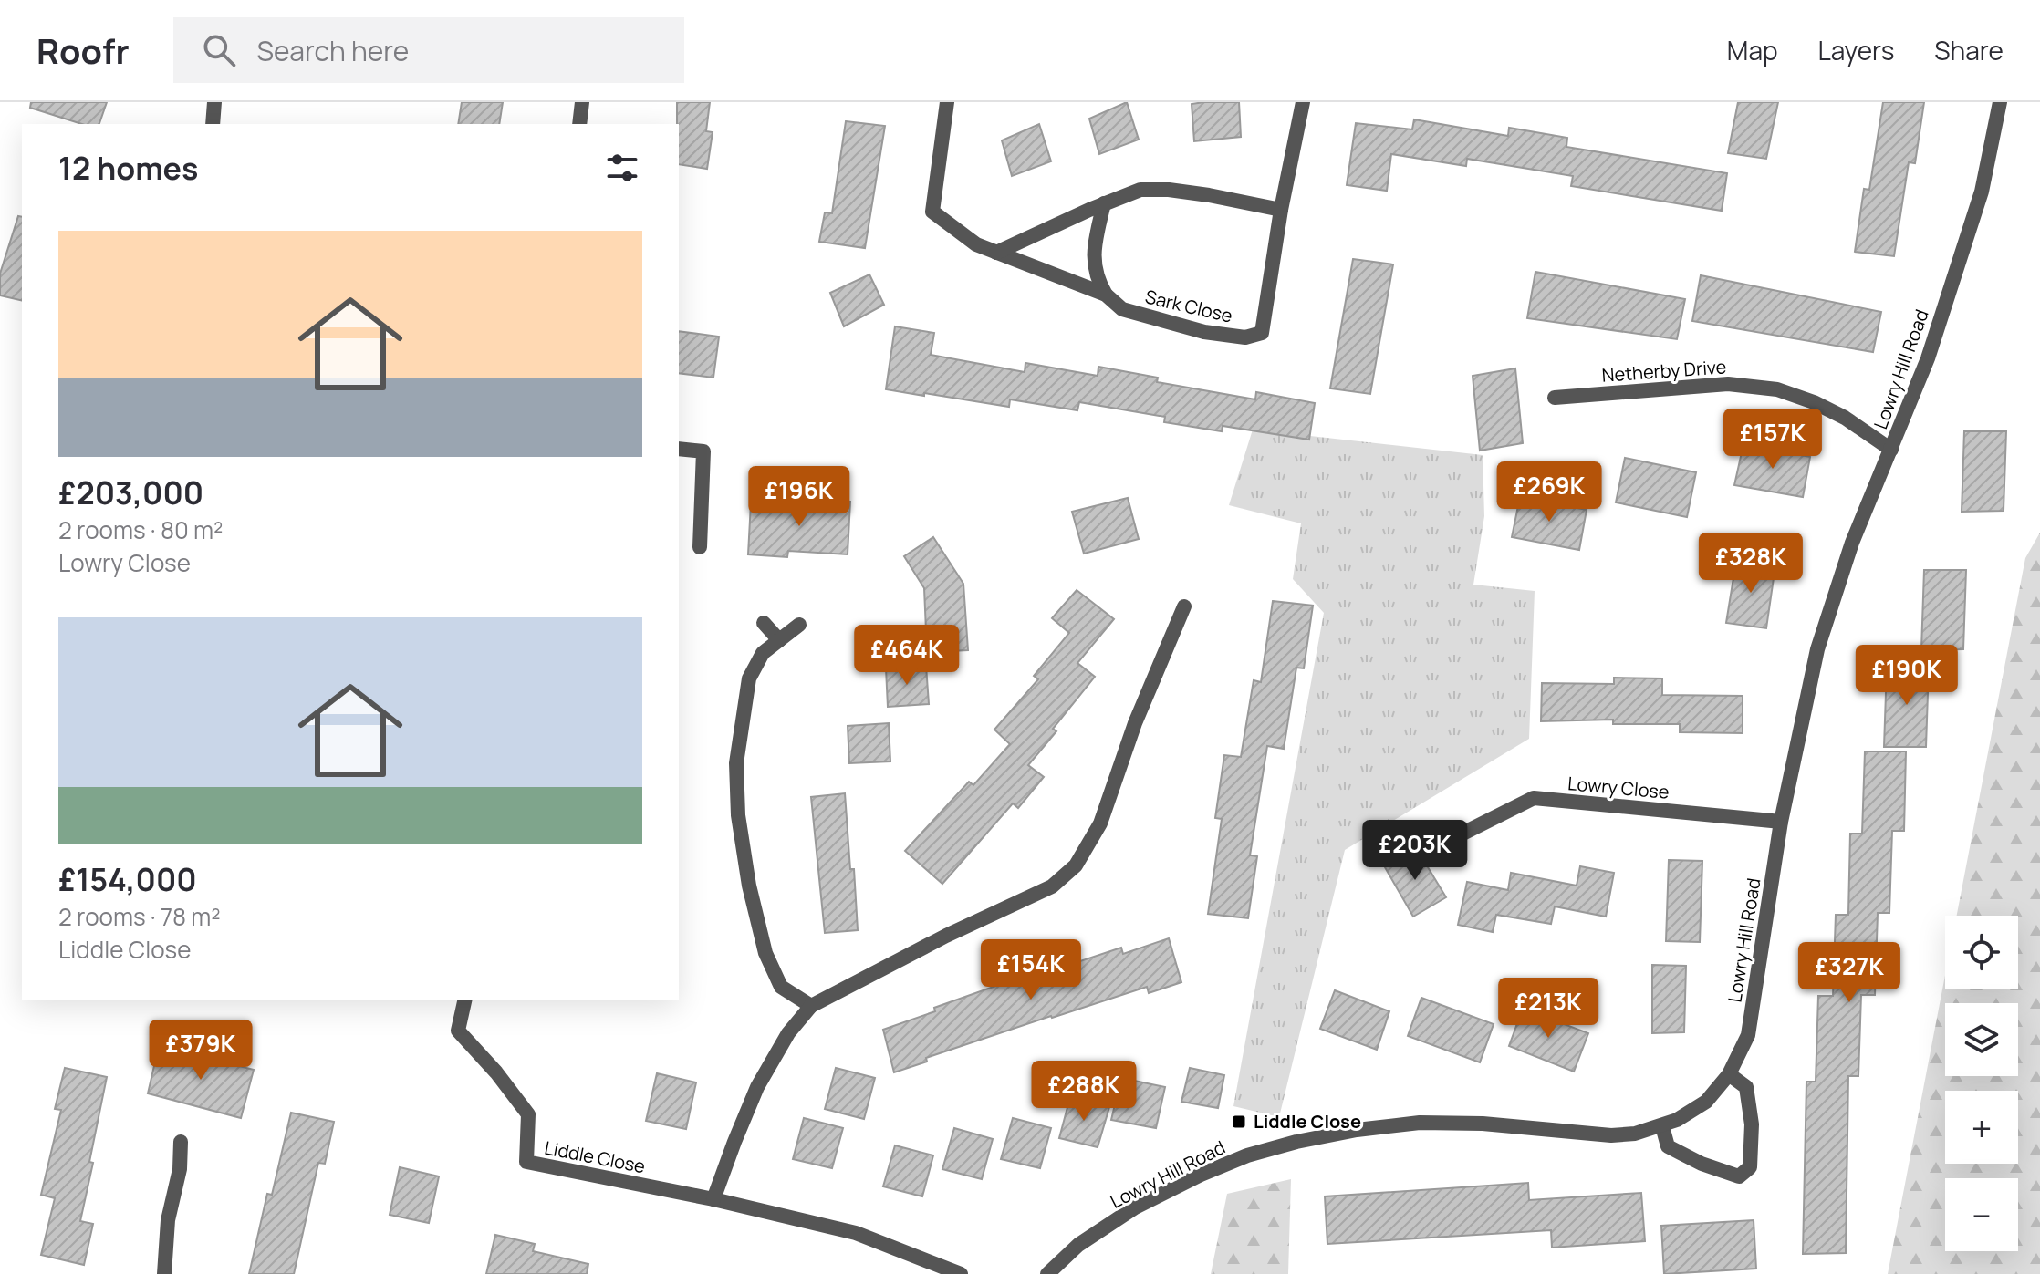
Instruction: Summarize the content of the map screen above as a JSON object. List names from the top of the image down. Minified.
{"streets":{"street":["Sark Close","Lowry Hill Road","Netherby Drive","Lowry Close","Liddle Close"]},"crossings":[["Lowry Hill Road","Netherby Drive"],["Lowry Hill Road","Lowry Close"]],"places":{"transit":["Liddle Close"]},"page":{"header":"Roofr","search":"Search here","nav":["Map","Layers","Share"],"heading":"12 homes","list":[{"name":"£203,000","note":"2 rooms · 80 m² · Lowry Close"},{"name":"£154,000","note":"2 rooms · 78 m² · Liddle Close"}],"price":["£157K","£269K","£196K","£328K","£464K","£190K","£203K","£154K","£327K","£213K","£379K","£288K"],"map_buttons":["+","−"]}}
